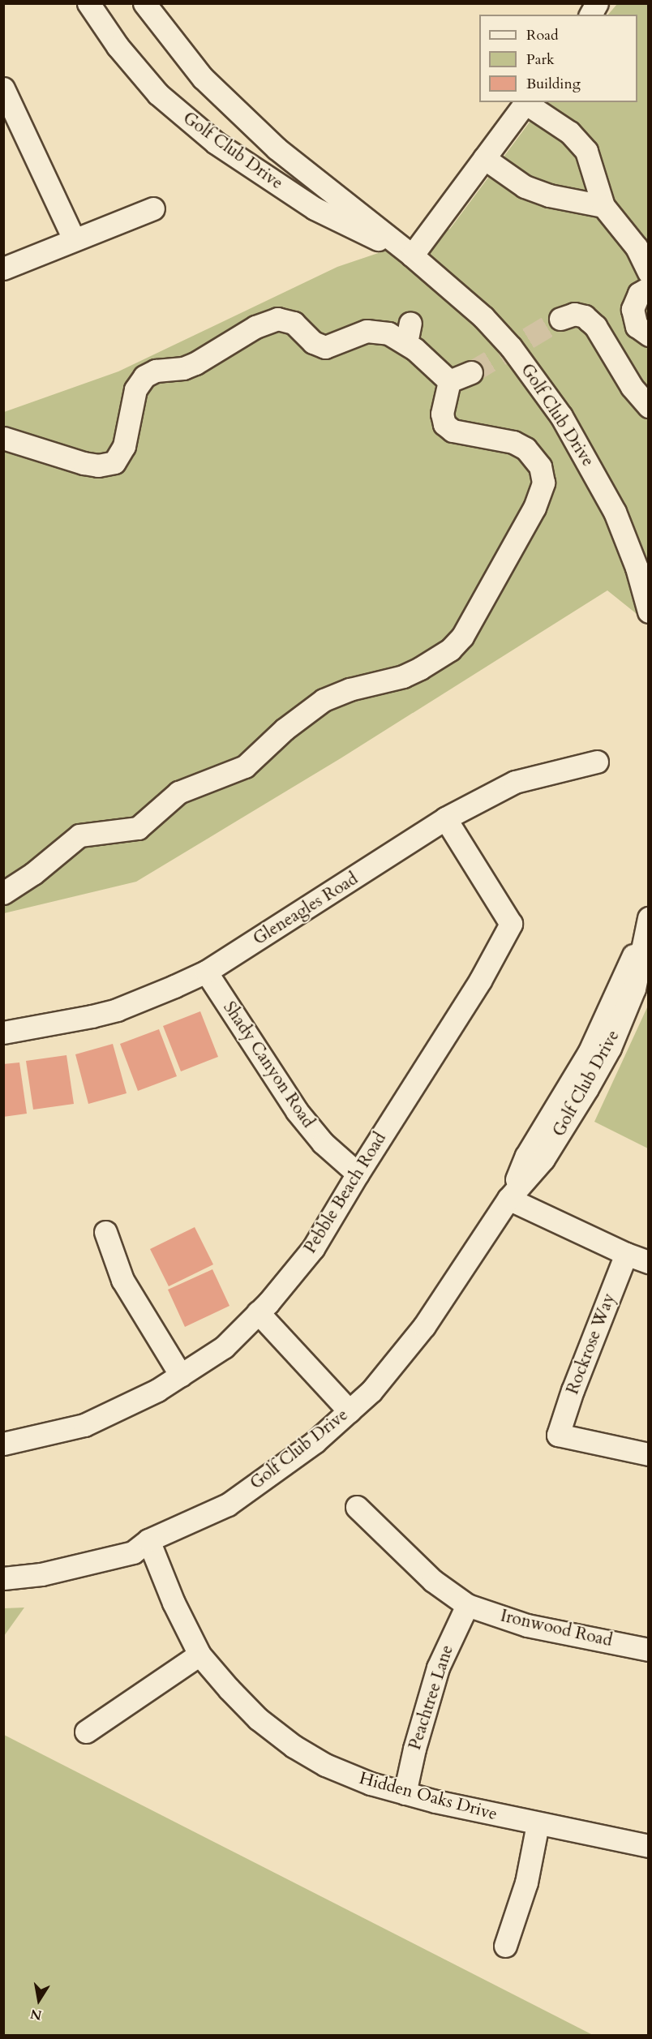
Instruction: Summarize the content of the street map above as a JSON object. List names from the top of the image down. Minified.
{"streets":{"street":["Golf Club Drive","Gleneagles Road","Shady Canyon Road","Pebble Beach Road","Rockrose Way","Ironwood Road","Peachtree Lane","Hidden Oaks Drive"]},"crossings":[["Golf Club Drive","Hidden Oaks Drive"],["Gleneagles Road","Shady Canyon Road"],["Gleneagles Road","Pebble Beach Road"],["Shady Canyon Road","Pebble Beach Road"],["Ironwood Road","Peachtree Lane"],["Peachtree Lane","Hidden Oaks Drive"]],"legend":["Road","Park","Building"],"north":"bottom"}
